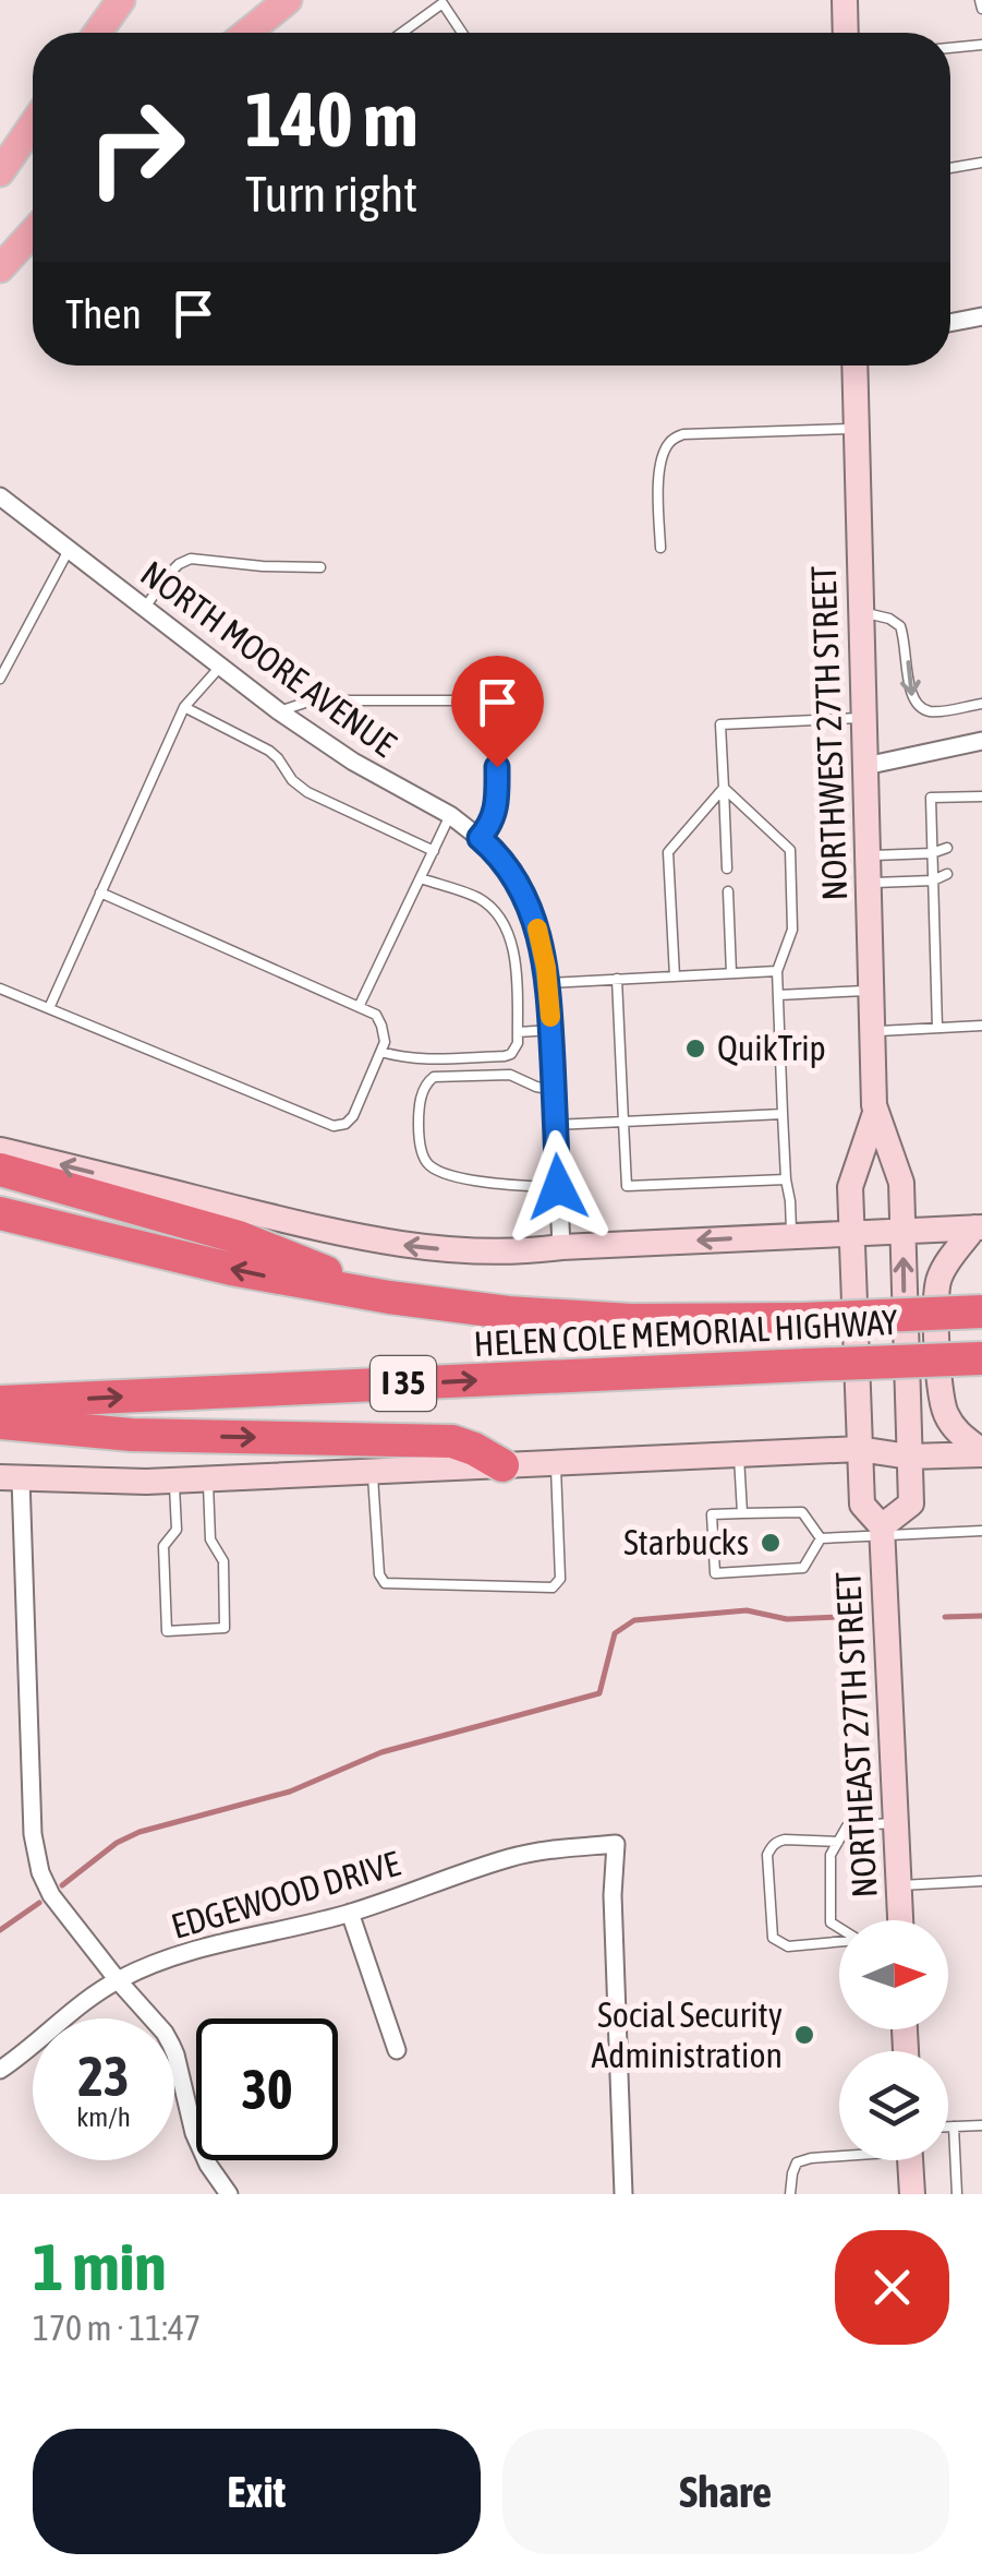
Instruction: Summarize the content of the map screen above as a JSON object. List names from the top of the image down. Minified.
{"streets":{"highway":["HELEN COLE MEMORIAL HIGHWAY","I 35"],"main road":["NORTHWEST 27TH STREET","NORTHEAST 27TH STREET"],"street":["NORTH MOORE AVENUE","EDGEWOOD DRIVE"]},"crossings":[["NORTHWEST 27TH STREET","NORTHEAST 27TH STREET"]],"places":["QuikTrip","Starbucks","Social Security Administration"],"north":"right","page":{"turn":["140 m","Turn right"],"then":"Then","speed":"23 km/h","limit":"30","heading":["1 min","170 m · 11:47"],"buttons":["Exit","Share"]}}
